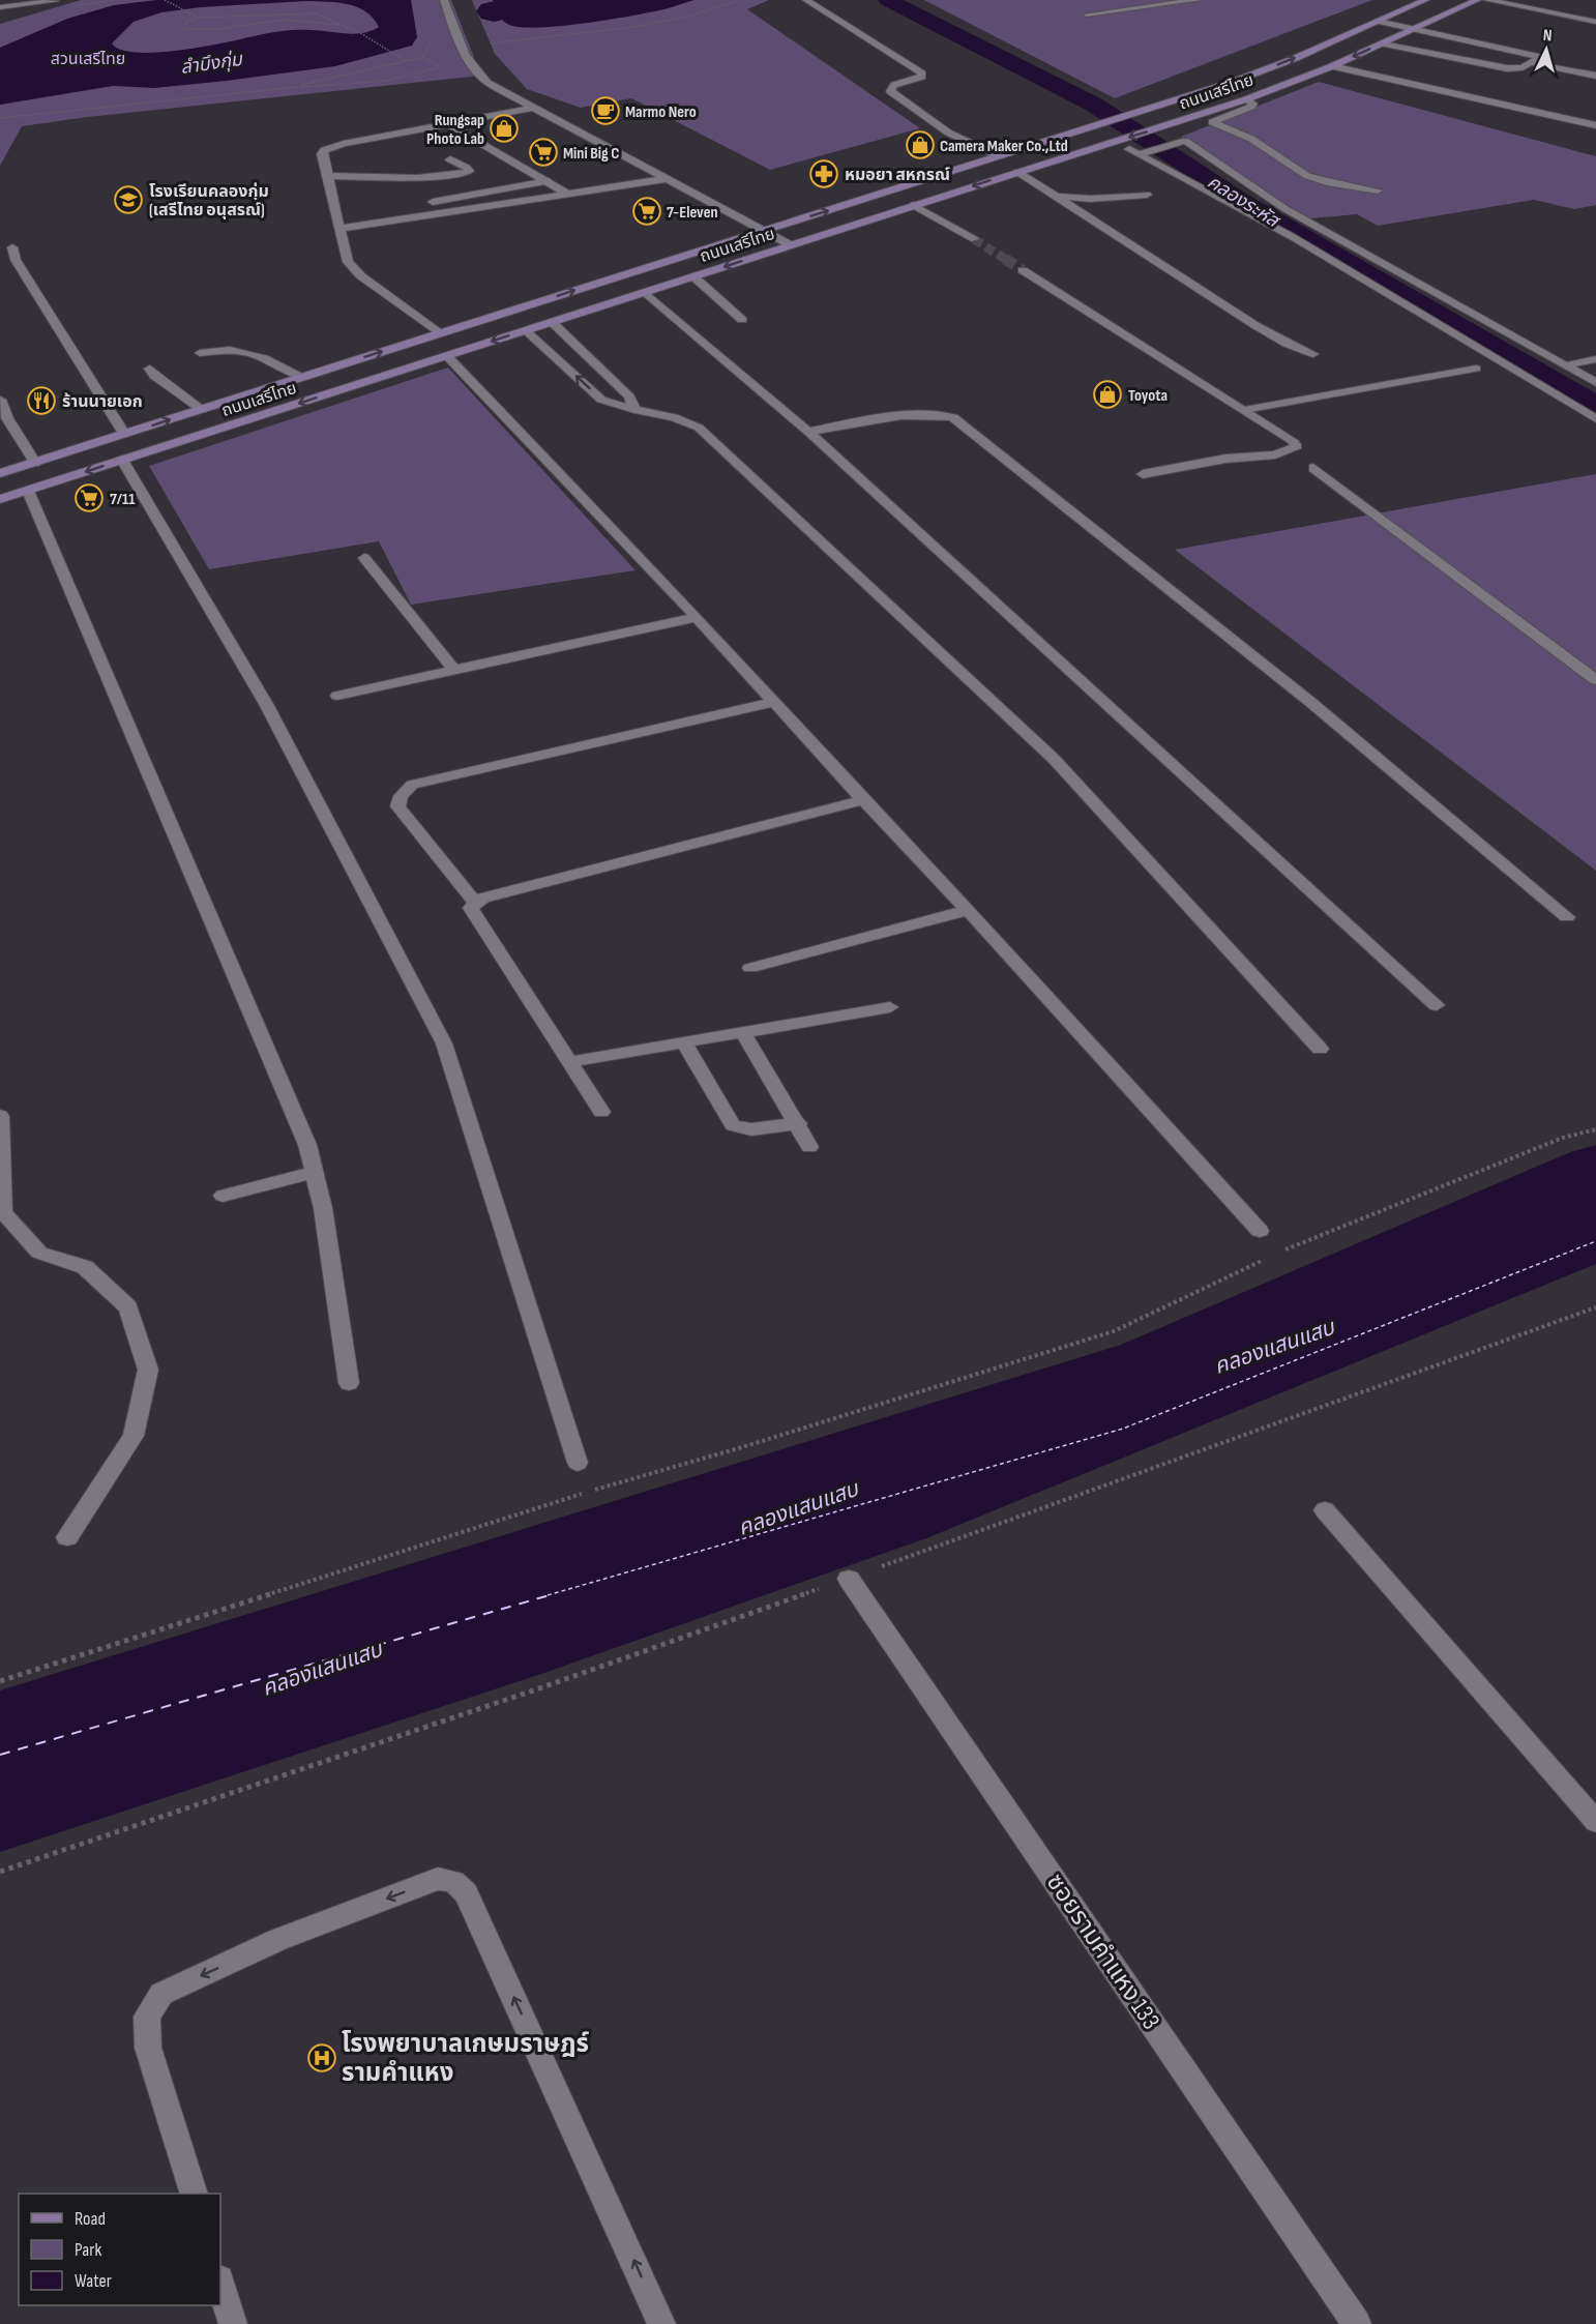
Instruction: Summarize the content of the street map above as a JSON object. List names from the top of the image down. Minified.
{"streets":{"main road":["ถนนเสรีไทย"],"street":["ซอยรามคำแหง 133"]},"water":["ลำบึงกุ่ม","คลองระหัส","คลองแสนแสบ"],"parks":["สวนเสรีไทย"],"places":{"cafe":["Marmo Nero"],"shop":["Rungsap Photo Lab","Camera Maker Co.,Ltd","Toyota"],"supermarket":["Mini Big C","7-Eleven","7/11"],"pharmacy":["หมอยา สหกรณ์"],"school or university":["โรงเรียนคลองกุ่ม (เสรีไทย อนุสรณ์)"],"restaurant":["ร้านนายเอก"],"hospital":["โรงพยาบาลเกษมราษฎร์ รามคำแหง"]},"legend":["Road","Park","Water"],"north":"top"}
